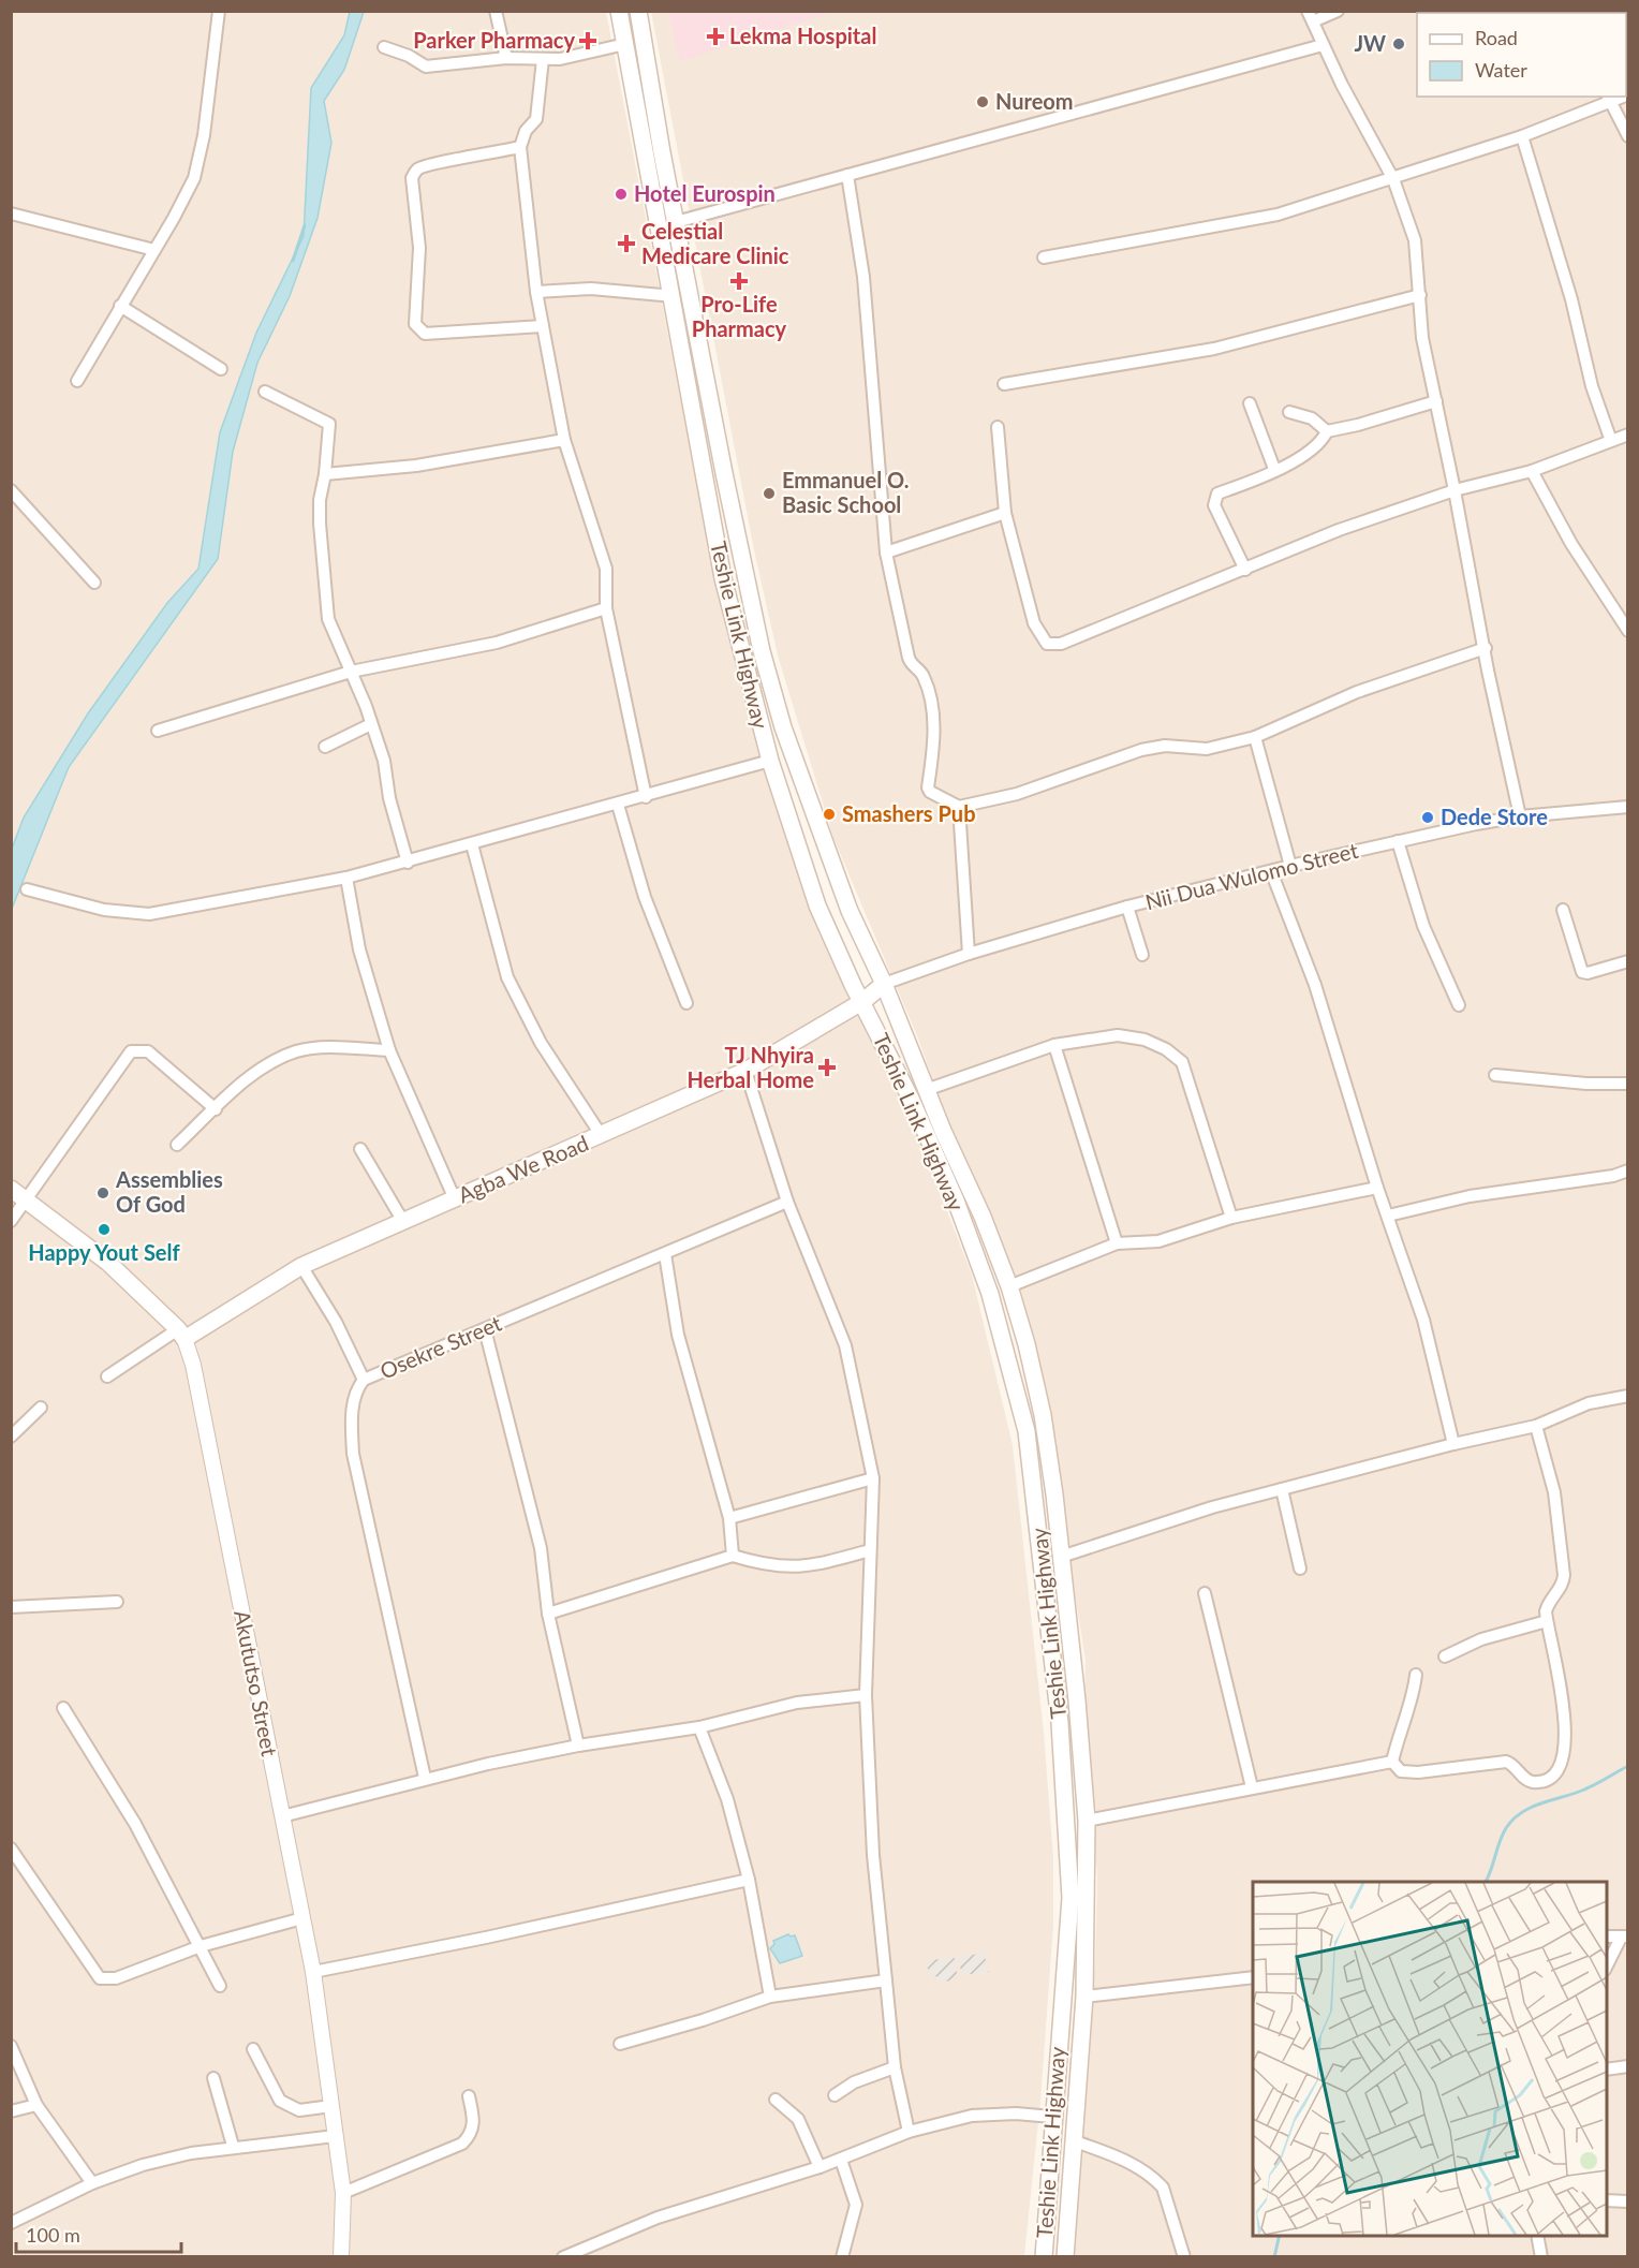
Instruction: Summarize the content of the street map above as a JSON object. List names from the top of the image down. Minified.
{"streets":{"main road":["Teshie Link Highway","Agba We Road","Akututso Street"],"street":["Nii Dua Wulomo Street","Osekre Street"]},"crossings":[["Teshie Link Highway","Nii Dua Wulomo Street"],["Teshie Link Highway","Agba We Road"],["Nii Dua Wulomo Street","Agba We Road"],["Agba We Road","Akututso Street"]],"places":{"health":["Lekma Hospital","Parker Pharmacy","Celestial Medicare Clinic","Pro-Life Pharmacy","TJ Nhyira Herbal Home"],"other":["JW","Nureom","Hotel Eurospin","Emmanuel O. Basic School","Smashers Pub","Dede Store","Assemblies Of God","Happy Yout Self"]},"legend":["Road","Water"],"scale_bar":"100 m"}
